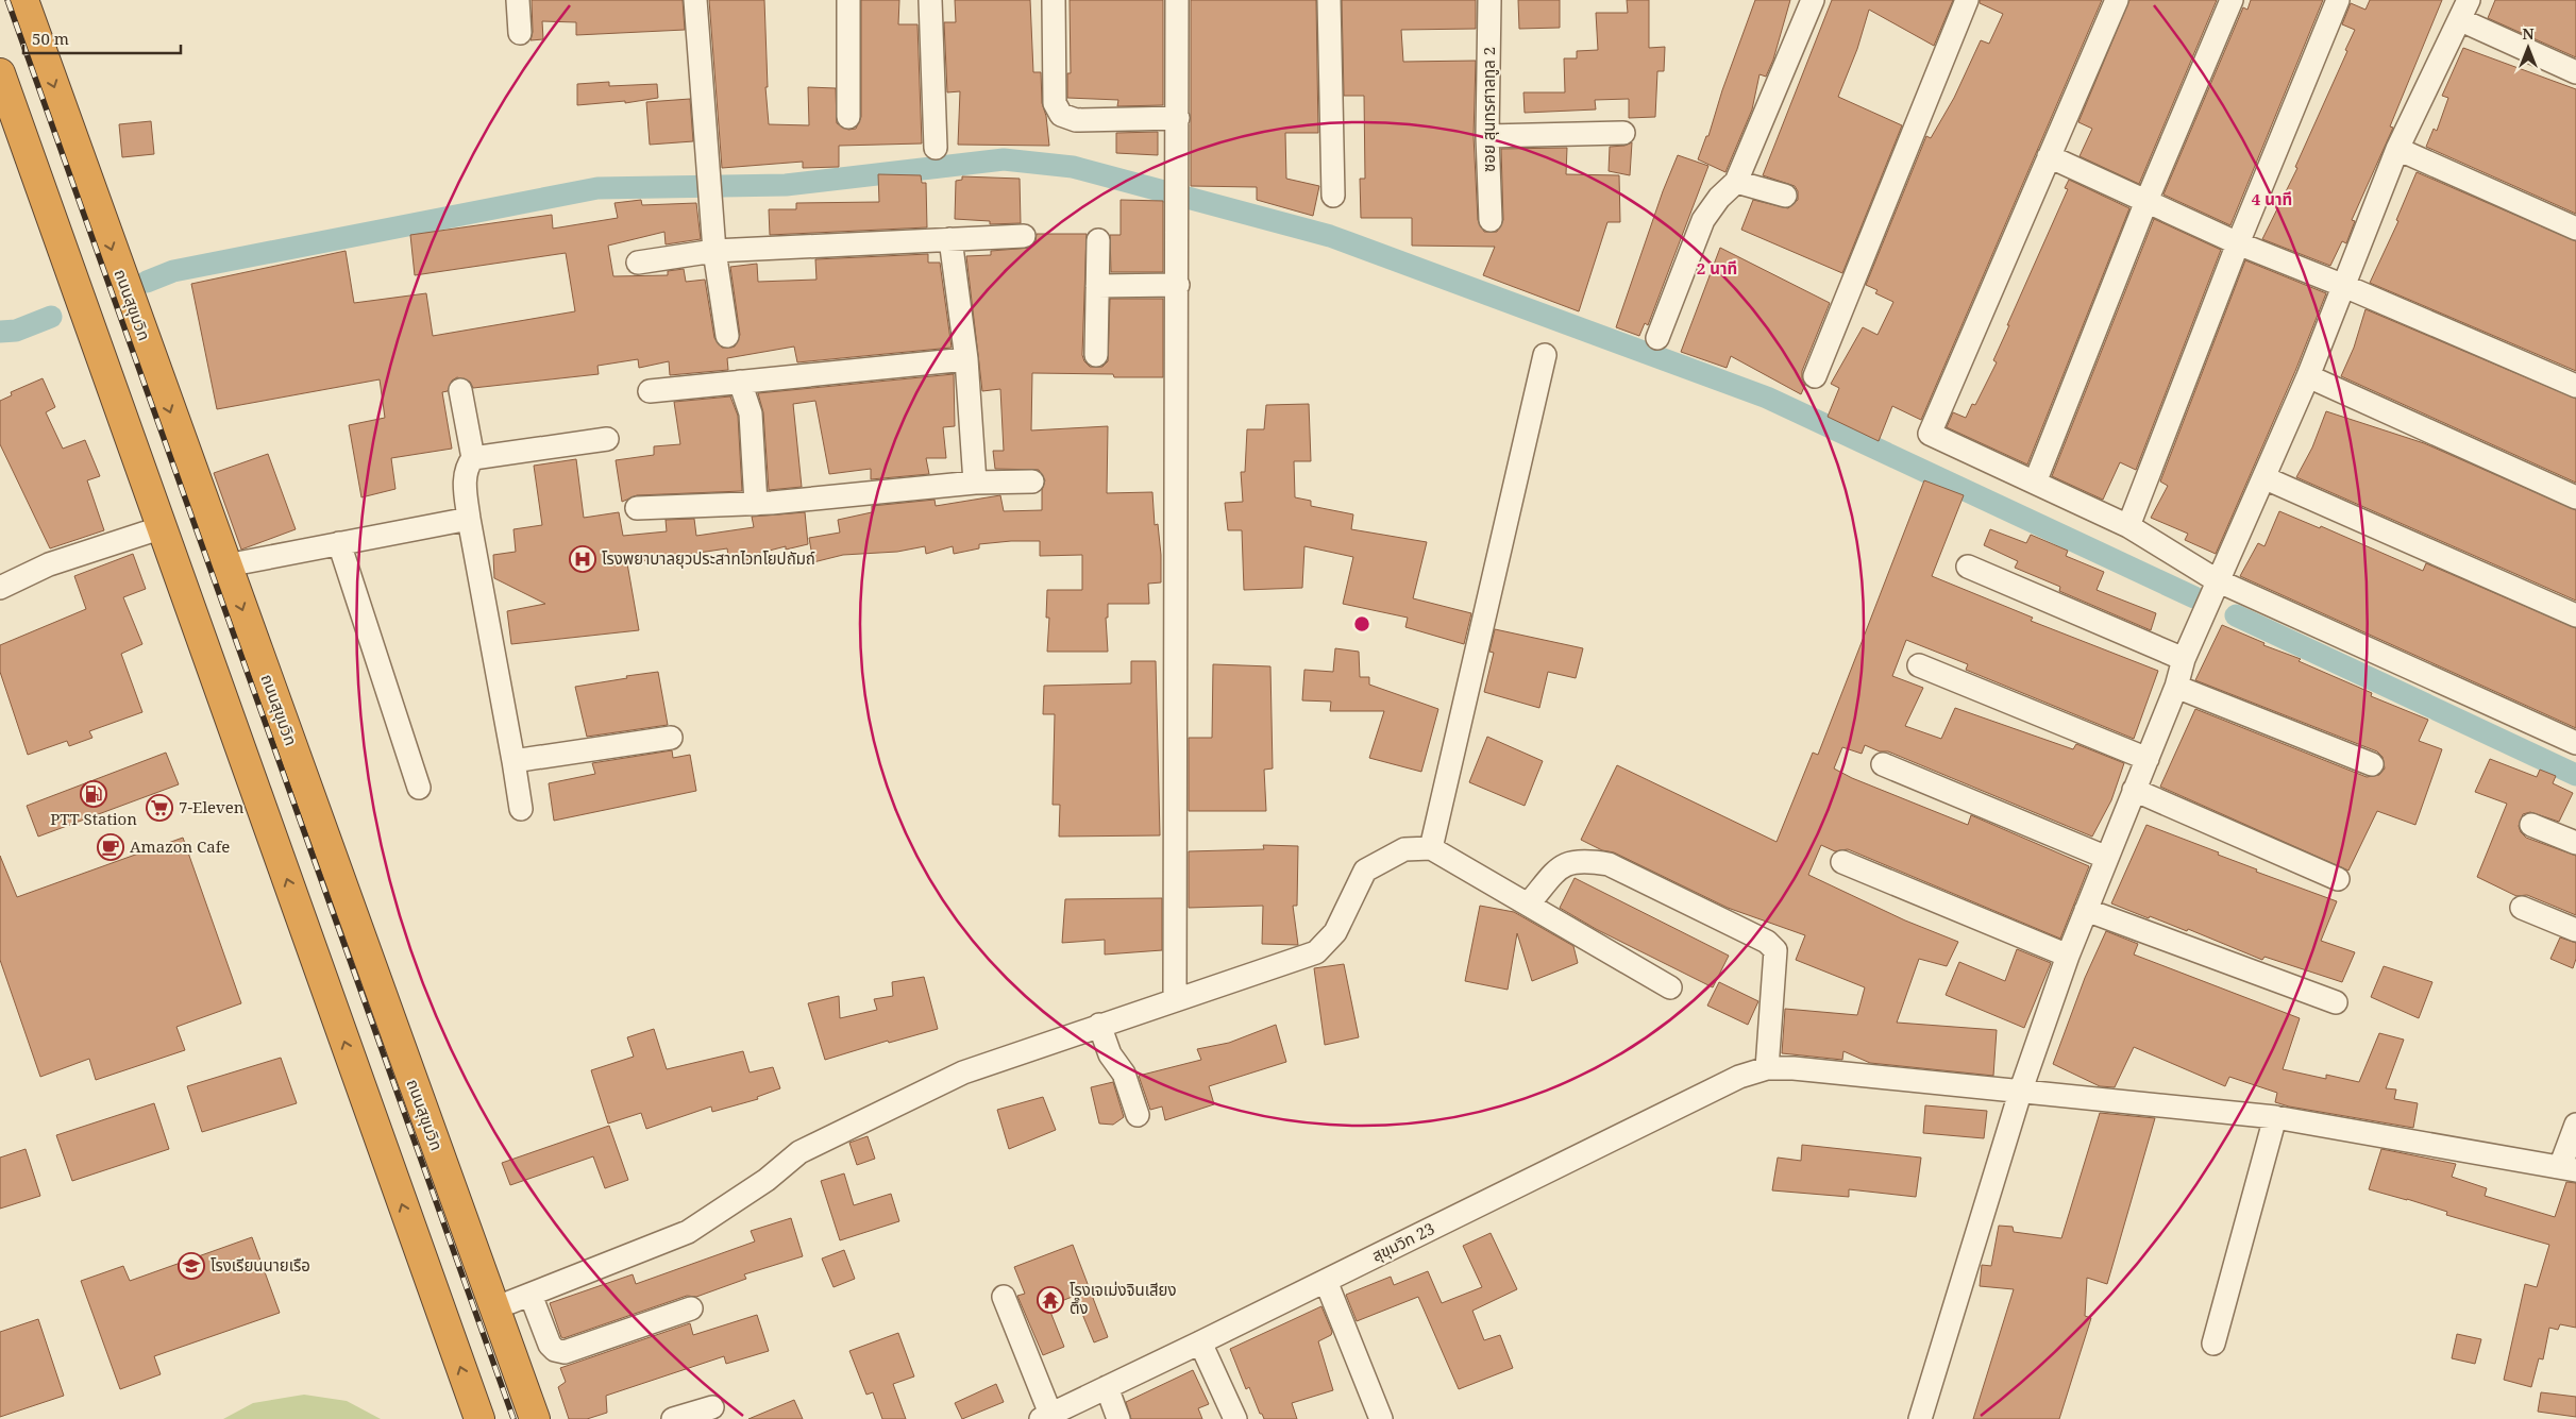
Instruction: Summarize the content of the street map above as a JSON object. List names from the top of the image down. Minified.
{"streets":{"highway":["ถนนสุขุมวิท"],"street":["ซอย สุนทรศาลทูล 2","สุขุมวิท 23"]},"places":{"hospital":["โรงพยาบาลยุวประสาทไวทโยปถัมถ์"],"fuel station":["PTT Station"],"supermarket":["7-Eleven"],"cafe":["Amazon Cafe"],"school or university":["โรงเรียนนายเรือ"],"temple":["โรงเจเม่งจินเสียง ตึ๊ง"]},"scale_bar":"50 m","north":"top","rings":["4 นาที","2 นาที"]}
